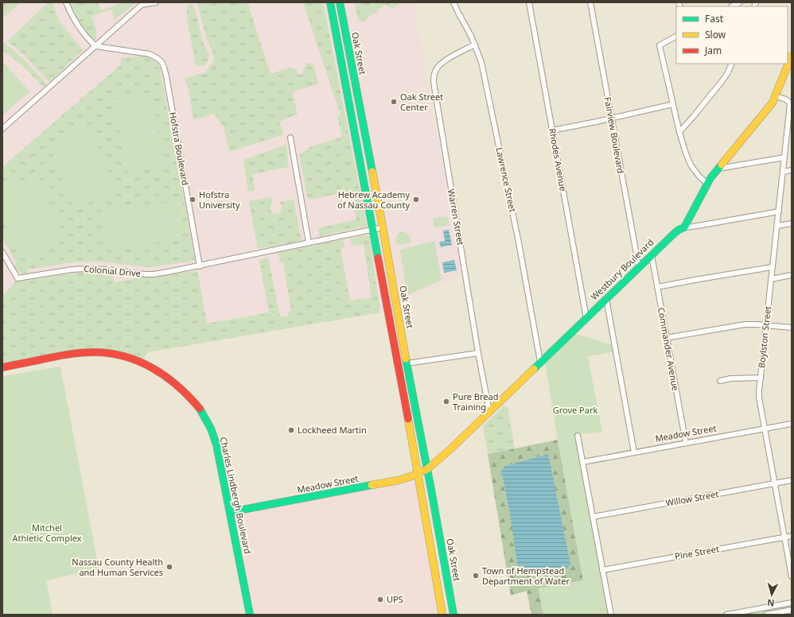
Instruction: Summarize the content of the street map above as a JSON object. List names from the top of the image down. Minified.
{"streets":{"street":["Oak Street","Fairview Boulevard","Hofstra Boulevard","Rhodes Avenue","Lawrence Street","Warren Street","Westbury Boulevard","Colonial Drive","Boylston Street","Commander Avenue","Meadow Street","Charles Lindbergh Boulevard","Willow Street","Pine Street"]},"crossings":[["Oak Street","Westbury Boulevard"],["Oak Street","Meadow Street"],["Fairview Boulevard","Westbury Boulevard"],["Hofstra Boulevard","Colonial Drive"],["Rhodes Avenue","Westbury Boulevard"],["Lawrence Street","Warren Street"],["Lawrence Street","Westbury Boulevard"],["Warren Street","Westbury Boulevard"],["Westbury Boulevard","Boylston Street"],["Westbury Boulevard","Commander Avenue"],["Westbury Boulevard","Meadow Street"],["Boylston Street","Meadow Street"],["Boylston Street","Willow Street"],["Boylston Street","Pine Street"],["Commander Avenue","Meadow Street"],["Meadow Street","Charles Lindbergh Boulevard"]],"parks":["Grove Park","Mitchel Athletic Complex"],"places":["Oak Street Center","Hofstra University","Hebrew Academy of Nassau County","Pure Bread Training","Lockheed Martin","Nassau County Health and Human Services","Town of Hempstead Department of Water","UPS"],"legend":["Fast","Slow","Jam"],"north":"bottom"}
